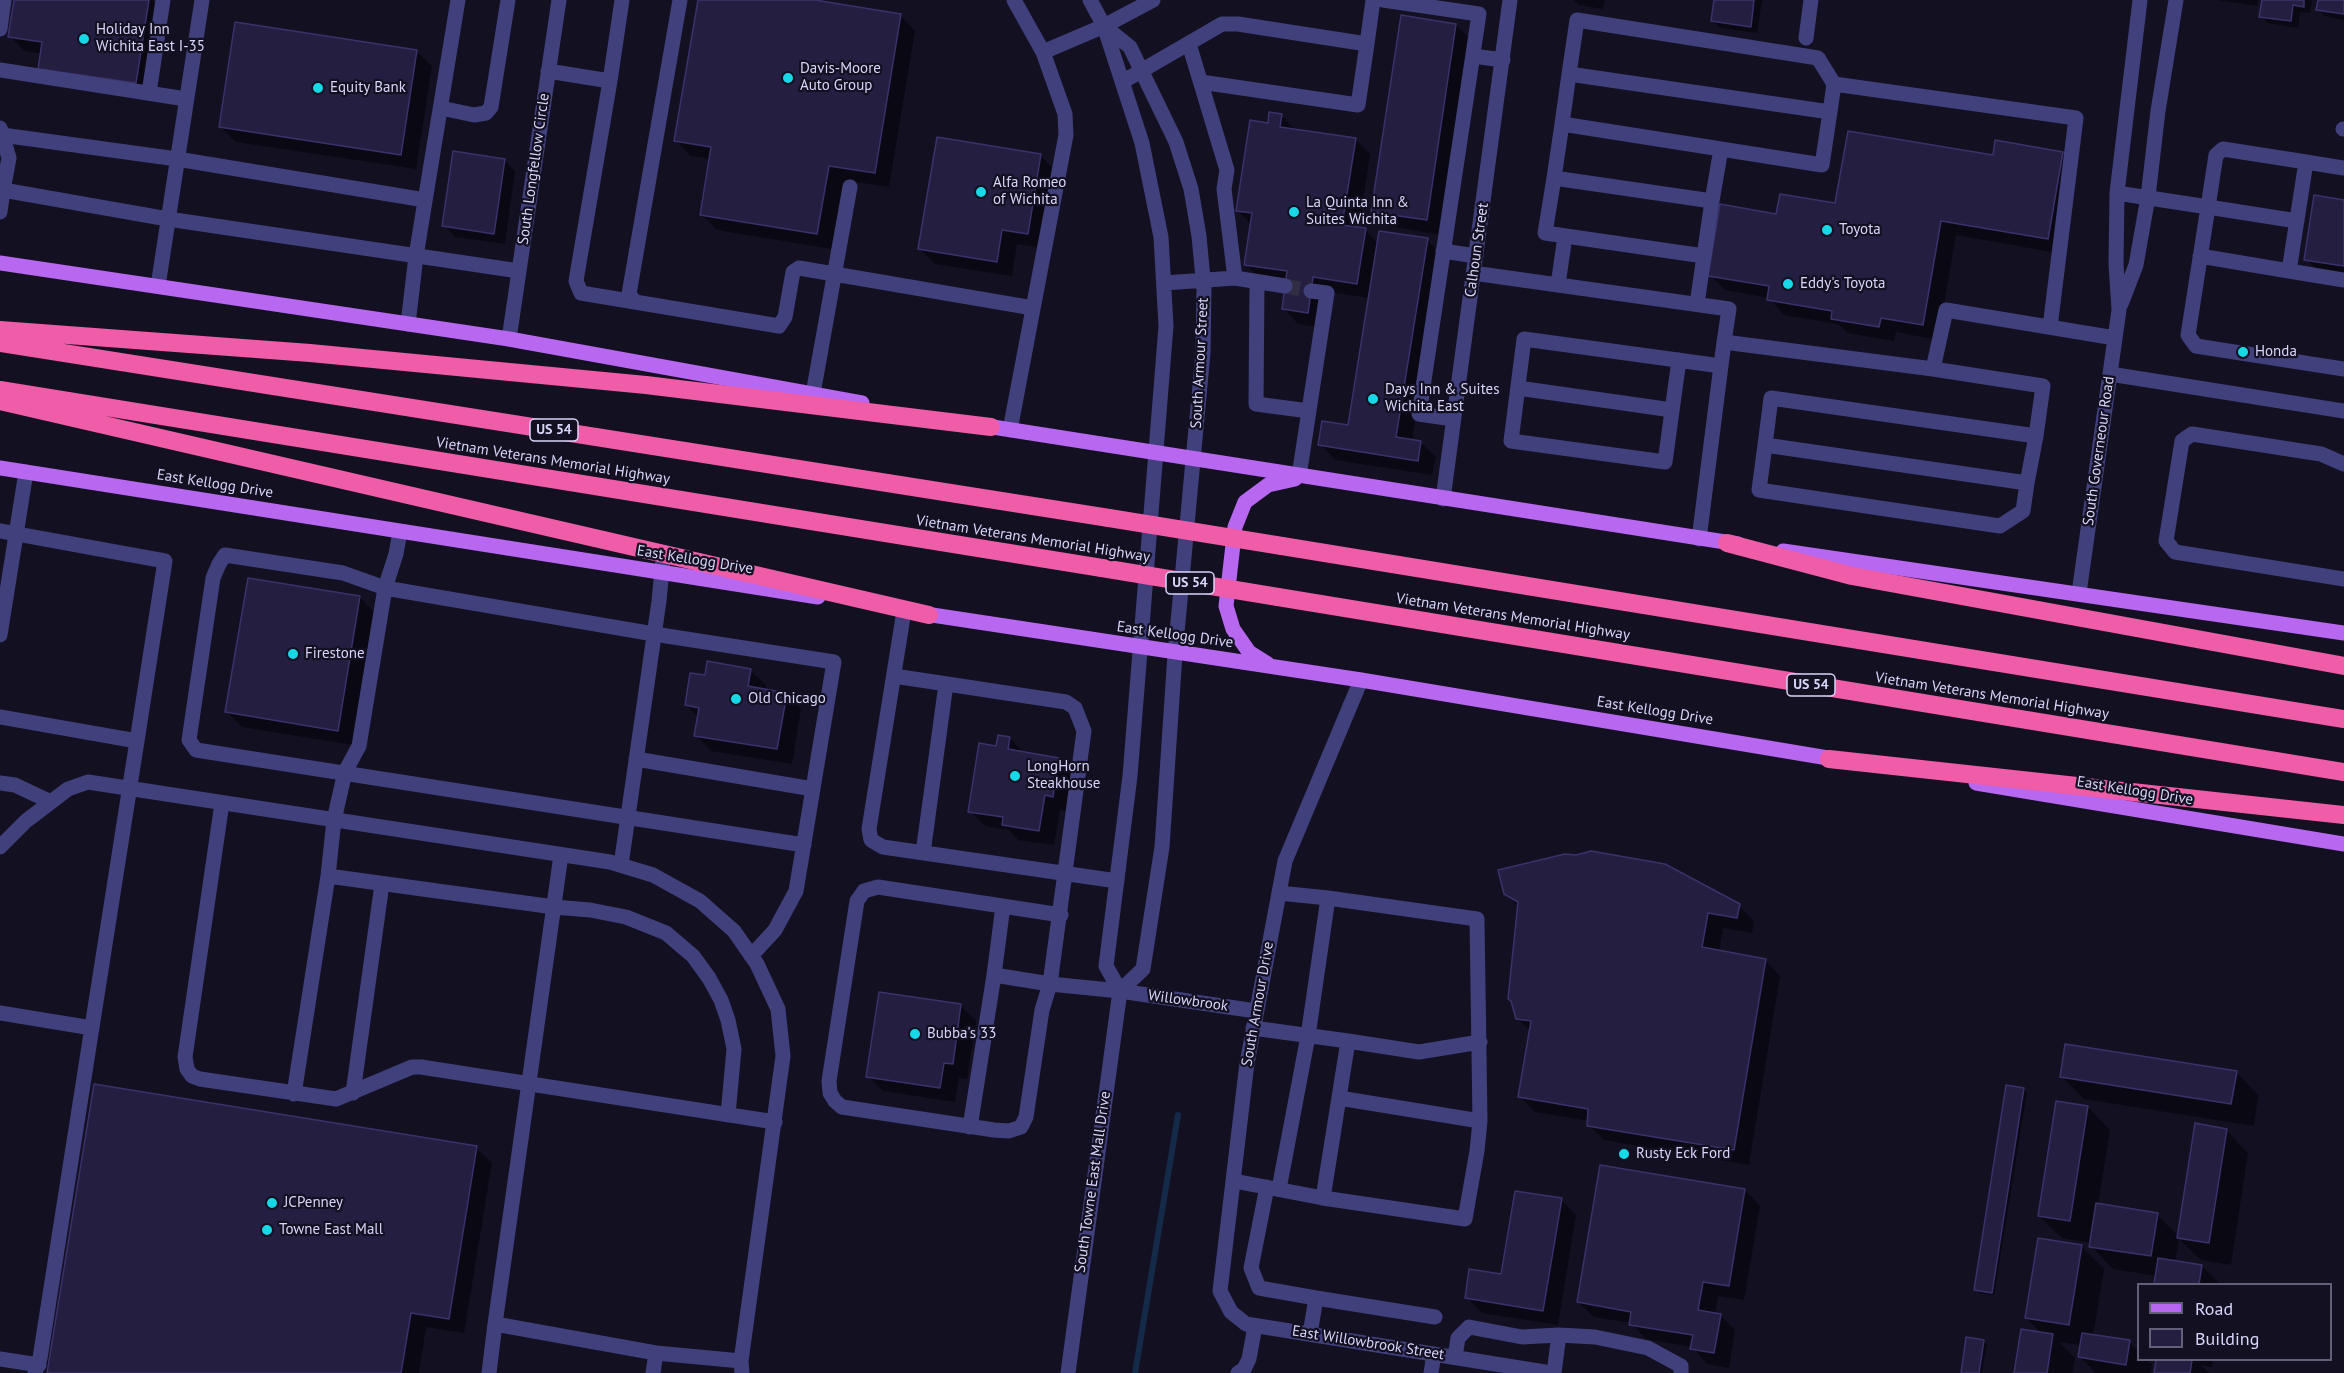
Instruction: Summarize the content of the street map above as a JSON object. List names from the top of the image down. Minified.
{"streets":{"highway":["US 54","Vietnam Veterans Memorial Highway"],"main road":["East Kellogg Drive"],"street":["South Longfellow Circle","Calhoun Street","South Armour Street","South Governeour Road","Willowbrook","South Armour Drive","South Towne East Mall Drive","East Willowbrook Street"]},"crossings":[["South Armour Street","East Kellogg Drive"],["East Kellogg Drive","South Armour Drive"],["Willowbrook","South Armour Drive"],["Willowbrook","South Towne East Mall Drive"],["South Armour Drive","East Willowbrook Street"]],"places":["Holiday Inn Wichita East I-35","Davis-Moore Auto Group","Equity Bank","Alfa Romeo of Wichita","La Quinta Inn & Suites Wichita","Toyota","Eddy's Toyota","Honda","Days Inn & Suites Wichita East","Firestone","Old Chicago","LongHorn Steakhouse","Bubba's 33","Rusty Eck Ford","JCPenney","Towne East Mall"],"legend":["Road","Building"]}
